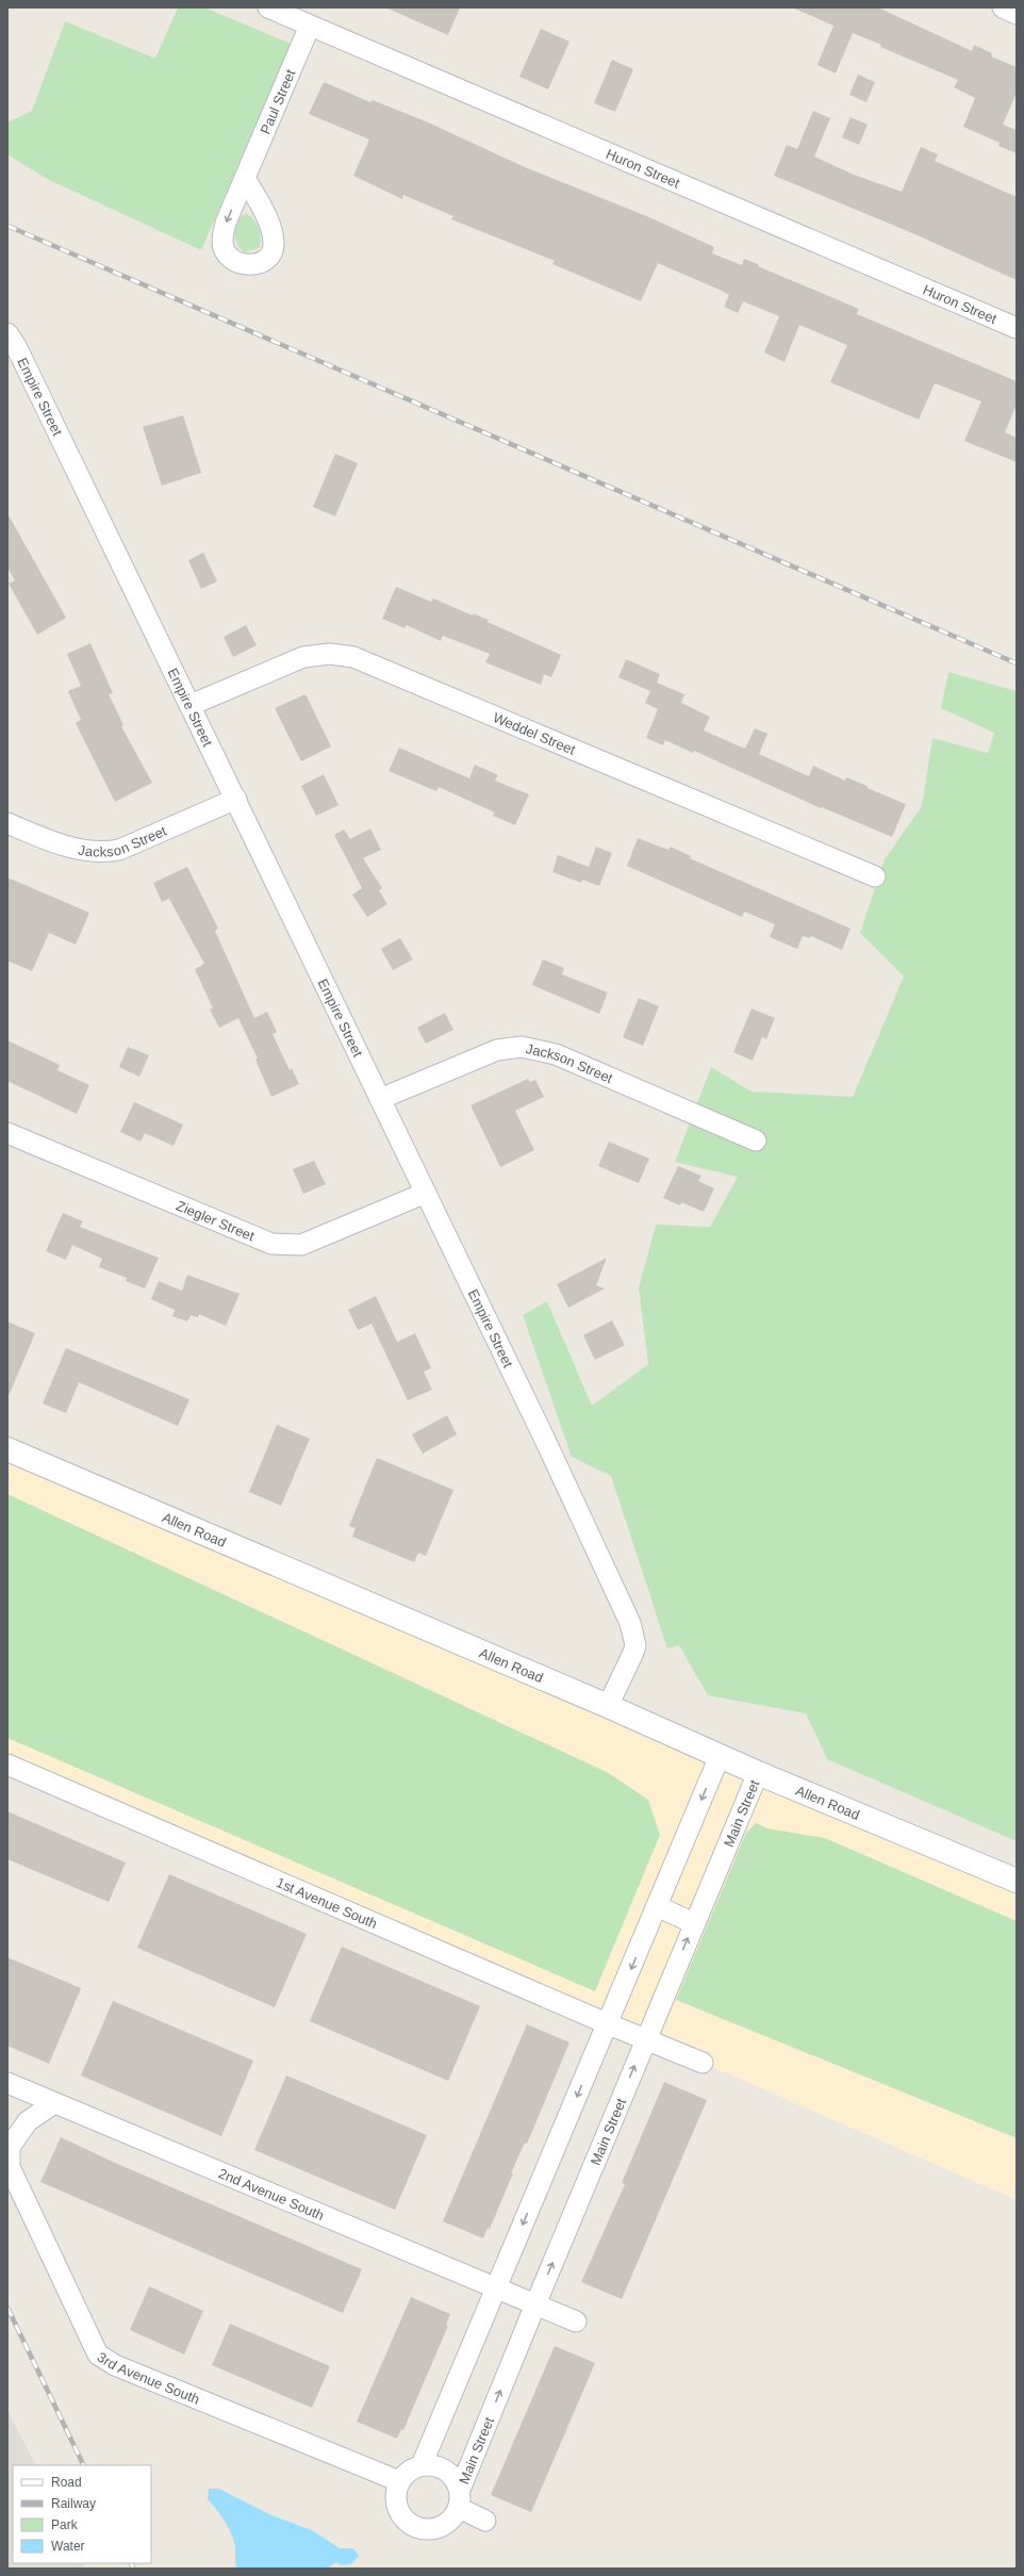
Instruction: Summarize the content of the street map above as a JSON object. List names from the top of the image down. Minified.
{"streets":{"main road":["Allen Road"],"street":["Paul Street","Huron Street","Empire Street","Weddel Street","Jackson Street","Ziegler Street","Main Street","1st Avenue South","2nd Avenue South","3rd Avenue South"]},"crossings":[["Paul Street","Huron Street"],["Empire Street","Weddel Street"],["Empire Street","Jackson Street"],["Empire Street","Ziegler Street"],["Empire Street","Allen Road"],["Allen Road","Main Street"],["Main Street","1st Avenue South"],["Main Street","2nd Avenue South"],["Main Street","3rd Avenue South"],["2nd Avenue South","3rd Avenue South"]],"legend":["Road","Railway","Park","Water"]}
